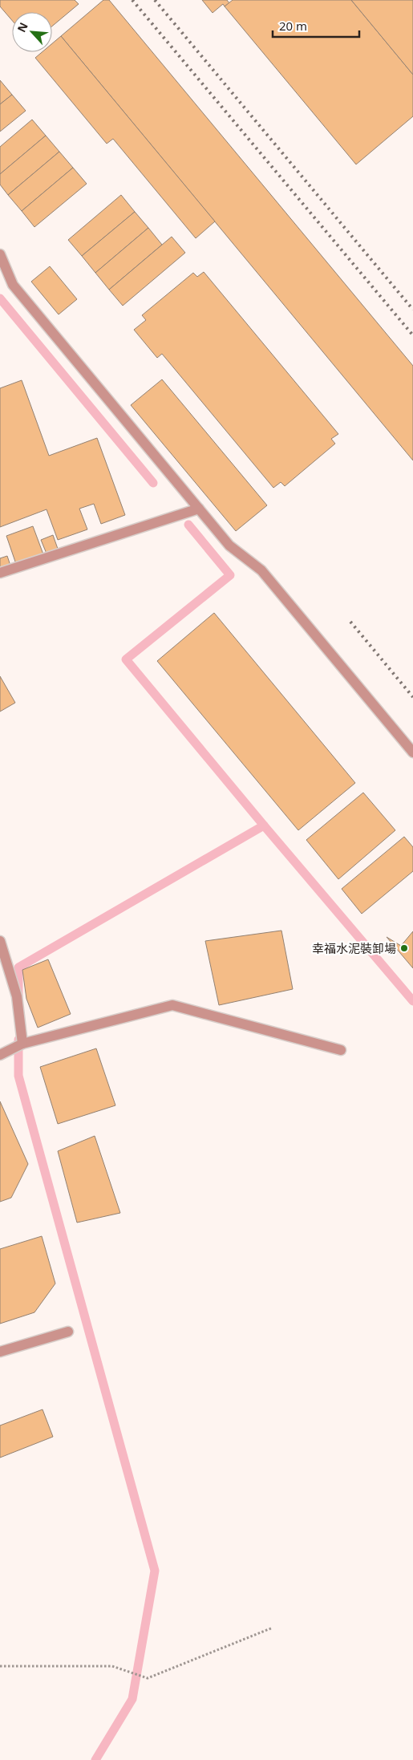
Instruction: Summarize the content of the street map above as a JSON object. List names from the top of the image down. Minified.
{"places":["幸福水泥裝卸場"],"scale_bar":"20 m","north":"top left"}
